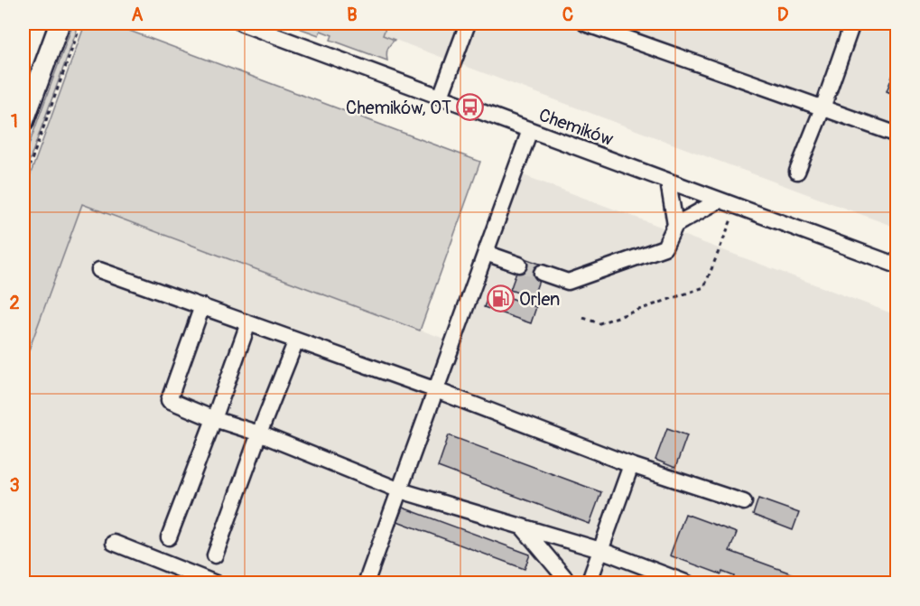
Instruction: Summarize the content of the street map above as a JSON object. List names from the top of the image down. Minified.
{"streets":{"street":["Chemików"]},"places":{"bus stop":["Chemików, OT"],"fuel station":["Orlen"]},"grid":{"columns":["A","B","C","D"],"rows":["1","2","3"]}}
